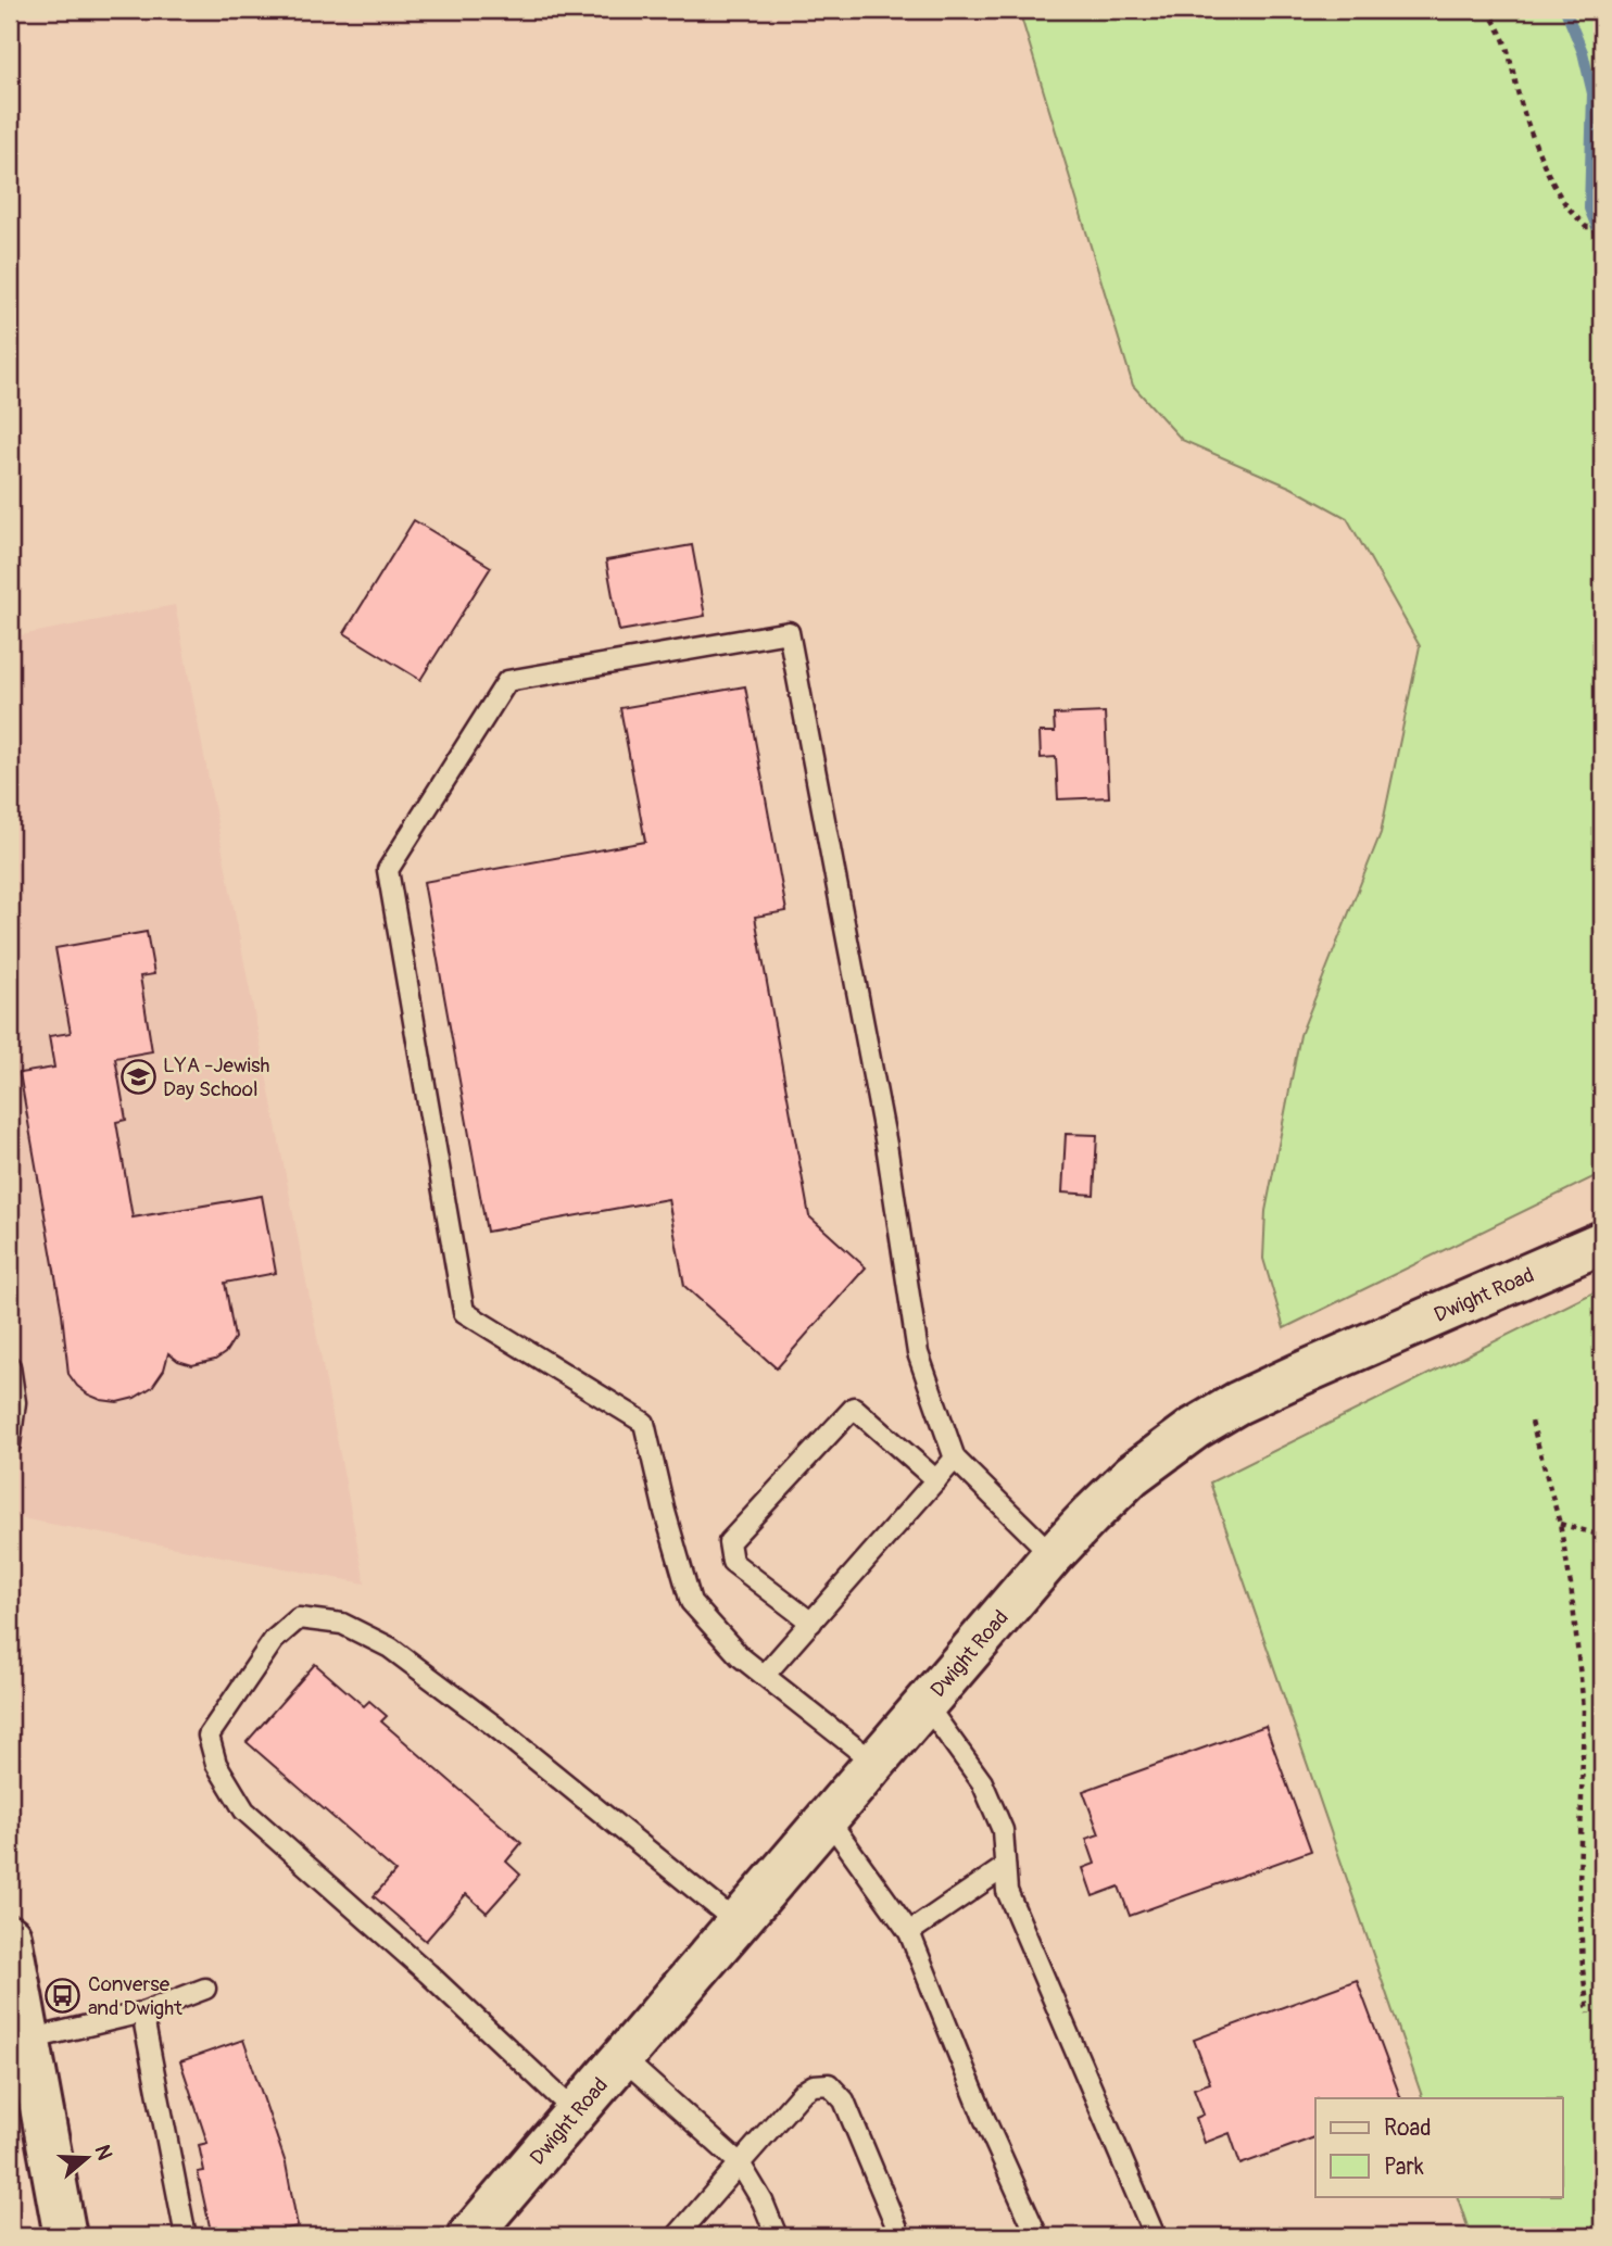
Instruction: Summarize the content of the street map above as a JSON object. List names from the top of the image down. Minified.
{"streets":{"main road":["Dwight Road"]},"places":{"school or university":["LYA -Jewish Day School"],"bus stop":["Converse and Dwight"]},"legend":["Road","Park"],"north":"right"}
